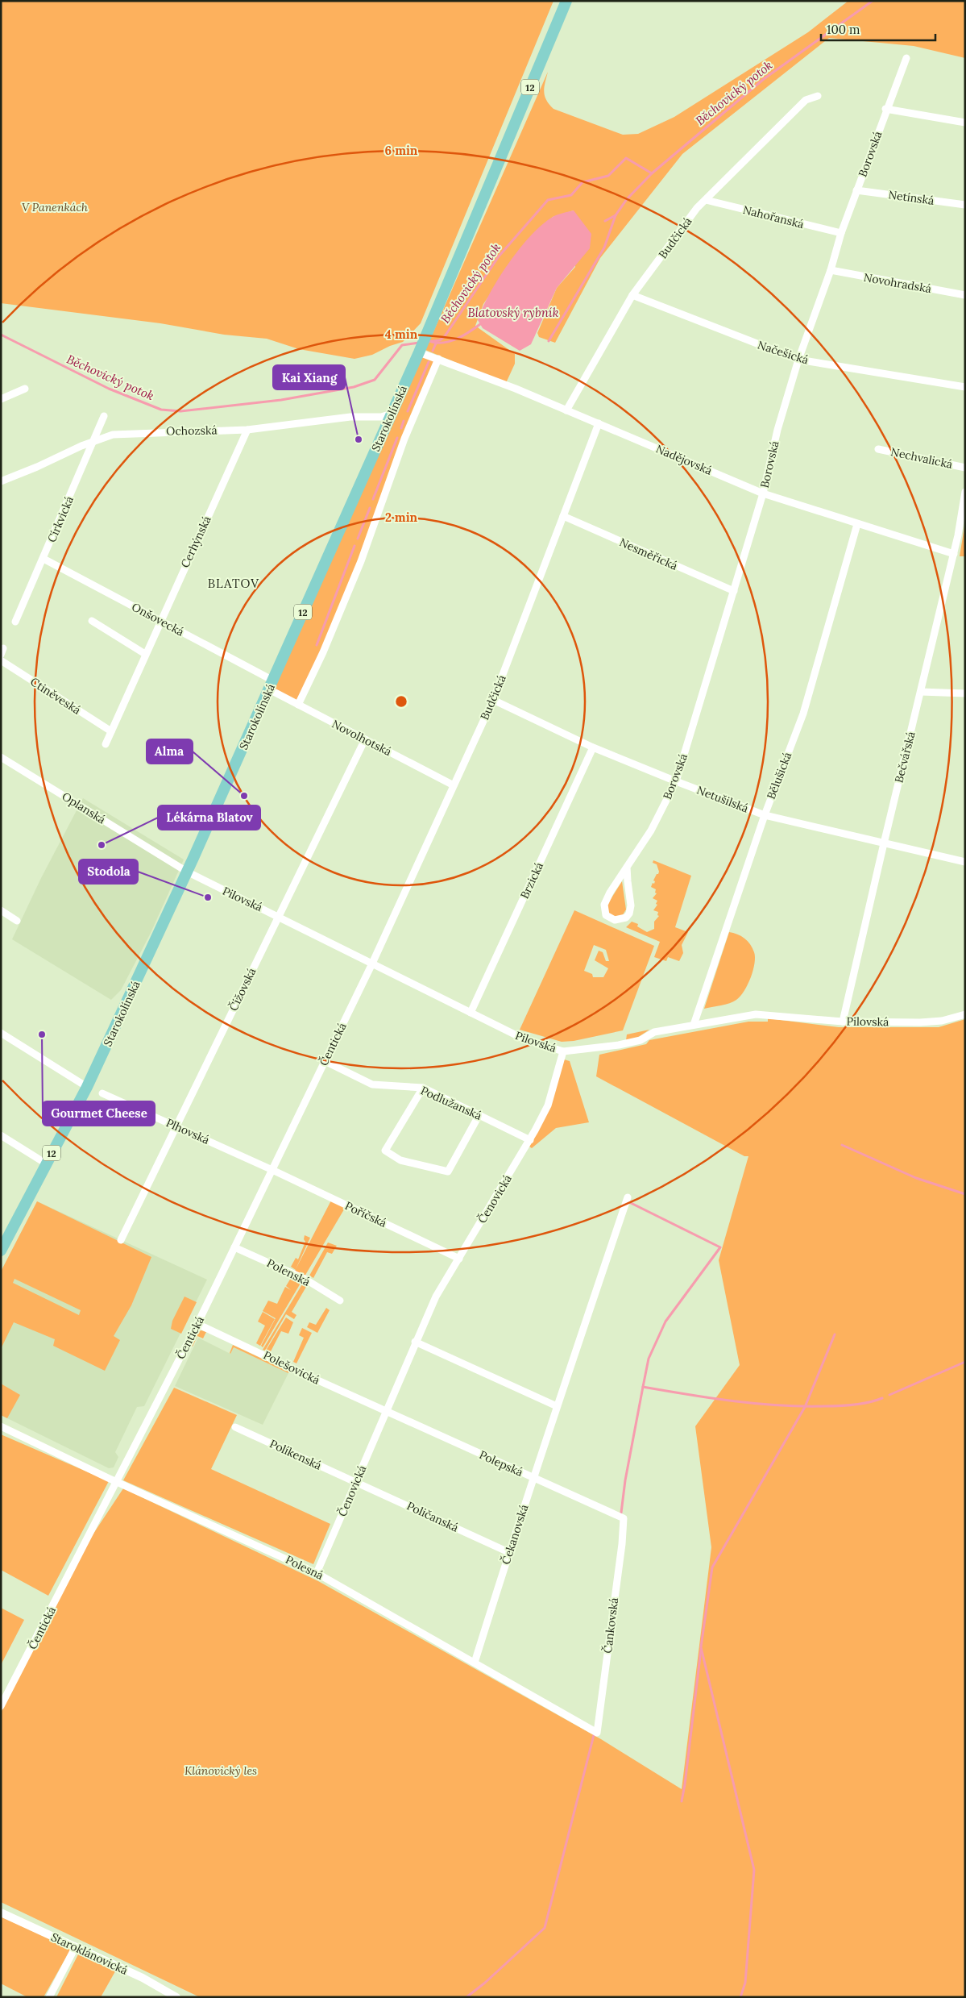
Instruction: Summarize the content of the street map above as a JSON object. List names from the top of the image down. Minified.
{"streets":{"main road":["12","Starokolínská"],"street":["Borovská","Netínská","Nahořanská","Budčická","Novohradská","Načešická","Ochozská","Nechvalická","Nadějovská","Církvická","Cerhýnská","Nesměřická","Onšovecká","Ctiněveská","Novolhotská","Bečvářská","Bělušická","Netušilská","Oplanská","Brzická","Pilovská","Čížovská","Čentická","Podlužanská","Plhovská","Čenovická","Poříčská","Polenská","Polešovická","Políkenská","Polepská","Poličanská","Čekanovská","Polesná","Čankovská","Staroklánovická"]},"crossings":[["Borovská","Netínská"],["Borovská","Nahořanská"],["Borovská","Novohradská"],["Borovská","Načešická"],["Borovská","Nadějovská"],["Borovská","Nesměřická"],["Borovská","Netušilská"],["Nahořanská","Budčická"],["Budčická","Načešická"],["Budčická","Nadějovská"],["Budčická","Nesměřická"],["Budčická","Novolhotská"],["Budčická","Netušilská"],["Budčická","Pilovská"],["Budčická","Čentická"],["Starokolínská","Ochozská"],["Starokolínská","Nadějovská"],["Starokolínská","Onšovecká"],["Starokolínská","Novolhotská"],["Starokolínská","Oplanská"],["Starokolínská","Pilovská"],["Ochozská","Církvická"],["Ochozská","Cerhýnská"],["Nadějovská","Bečvářská"],["Nadějovská","Bělušická"],["Církvická","Onšovecká"],["Cerhýnská","Onšovecká"],["Cerhýnská","Ctiněveská"],["Onšovecká","Novolhotská"],["Novolhotská","Čížovská"],["Bečvářská","Netušilská"],["Bečvářská","Pilovská"],["Bělušická","Netušilská"],["Bělušická","Pilovská"],["Netušilská","Brzická"],["Oplanská","Pilovská"],["Brzická","Pilovská"],["Pilovská","Čížovská"],["Pilovská","Čentická"],["Pilovská","Čenovická"],["Čížovská","Plhovská"],["Čentická","Podlužanská"],["Čentická","Plhovská"],["Čentická","Poříčská"],["Čentická","Polenská"],["Čentická","Polešovická"],["Čentická","Polesná"],["Podlužanská","Čenovická"],["Plhovská","Poříčská"],["Čenovická","Poříčská"],["Čenovická","Polešovická"],["Čenovická","Políkenská"],["Čenovická","Polepská"],["Čenovická","Poličanská"],["Čenovická","Polesná"],["Polešovická","Polepská"],["Políkenská","Poličanská"],["Polepská","Čekanovská"],["Polepská","Čankovská"],["Poličanská","Čekanovská"],["Čekanovská","Polesná"],["Polesná","Čankovská"]],"districts":["BLATOV"],"water":["Běchovický potok","Blatovský rybník"],"parks":["V Panenkách","Klánovický les"],"places":["Kai Xiang","Alma","Lékárna Blatov","Stodola","Gourmet Cheese"],"scale_bar":"100 m","rings":["6 min","4 min","2 min"]}
